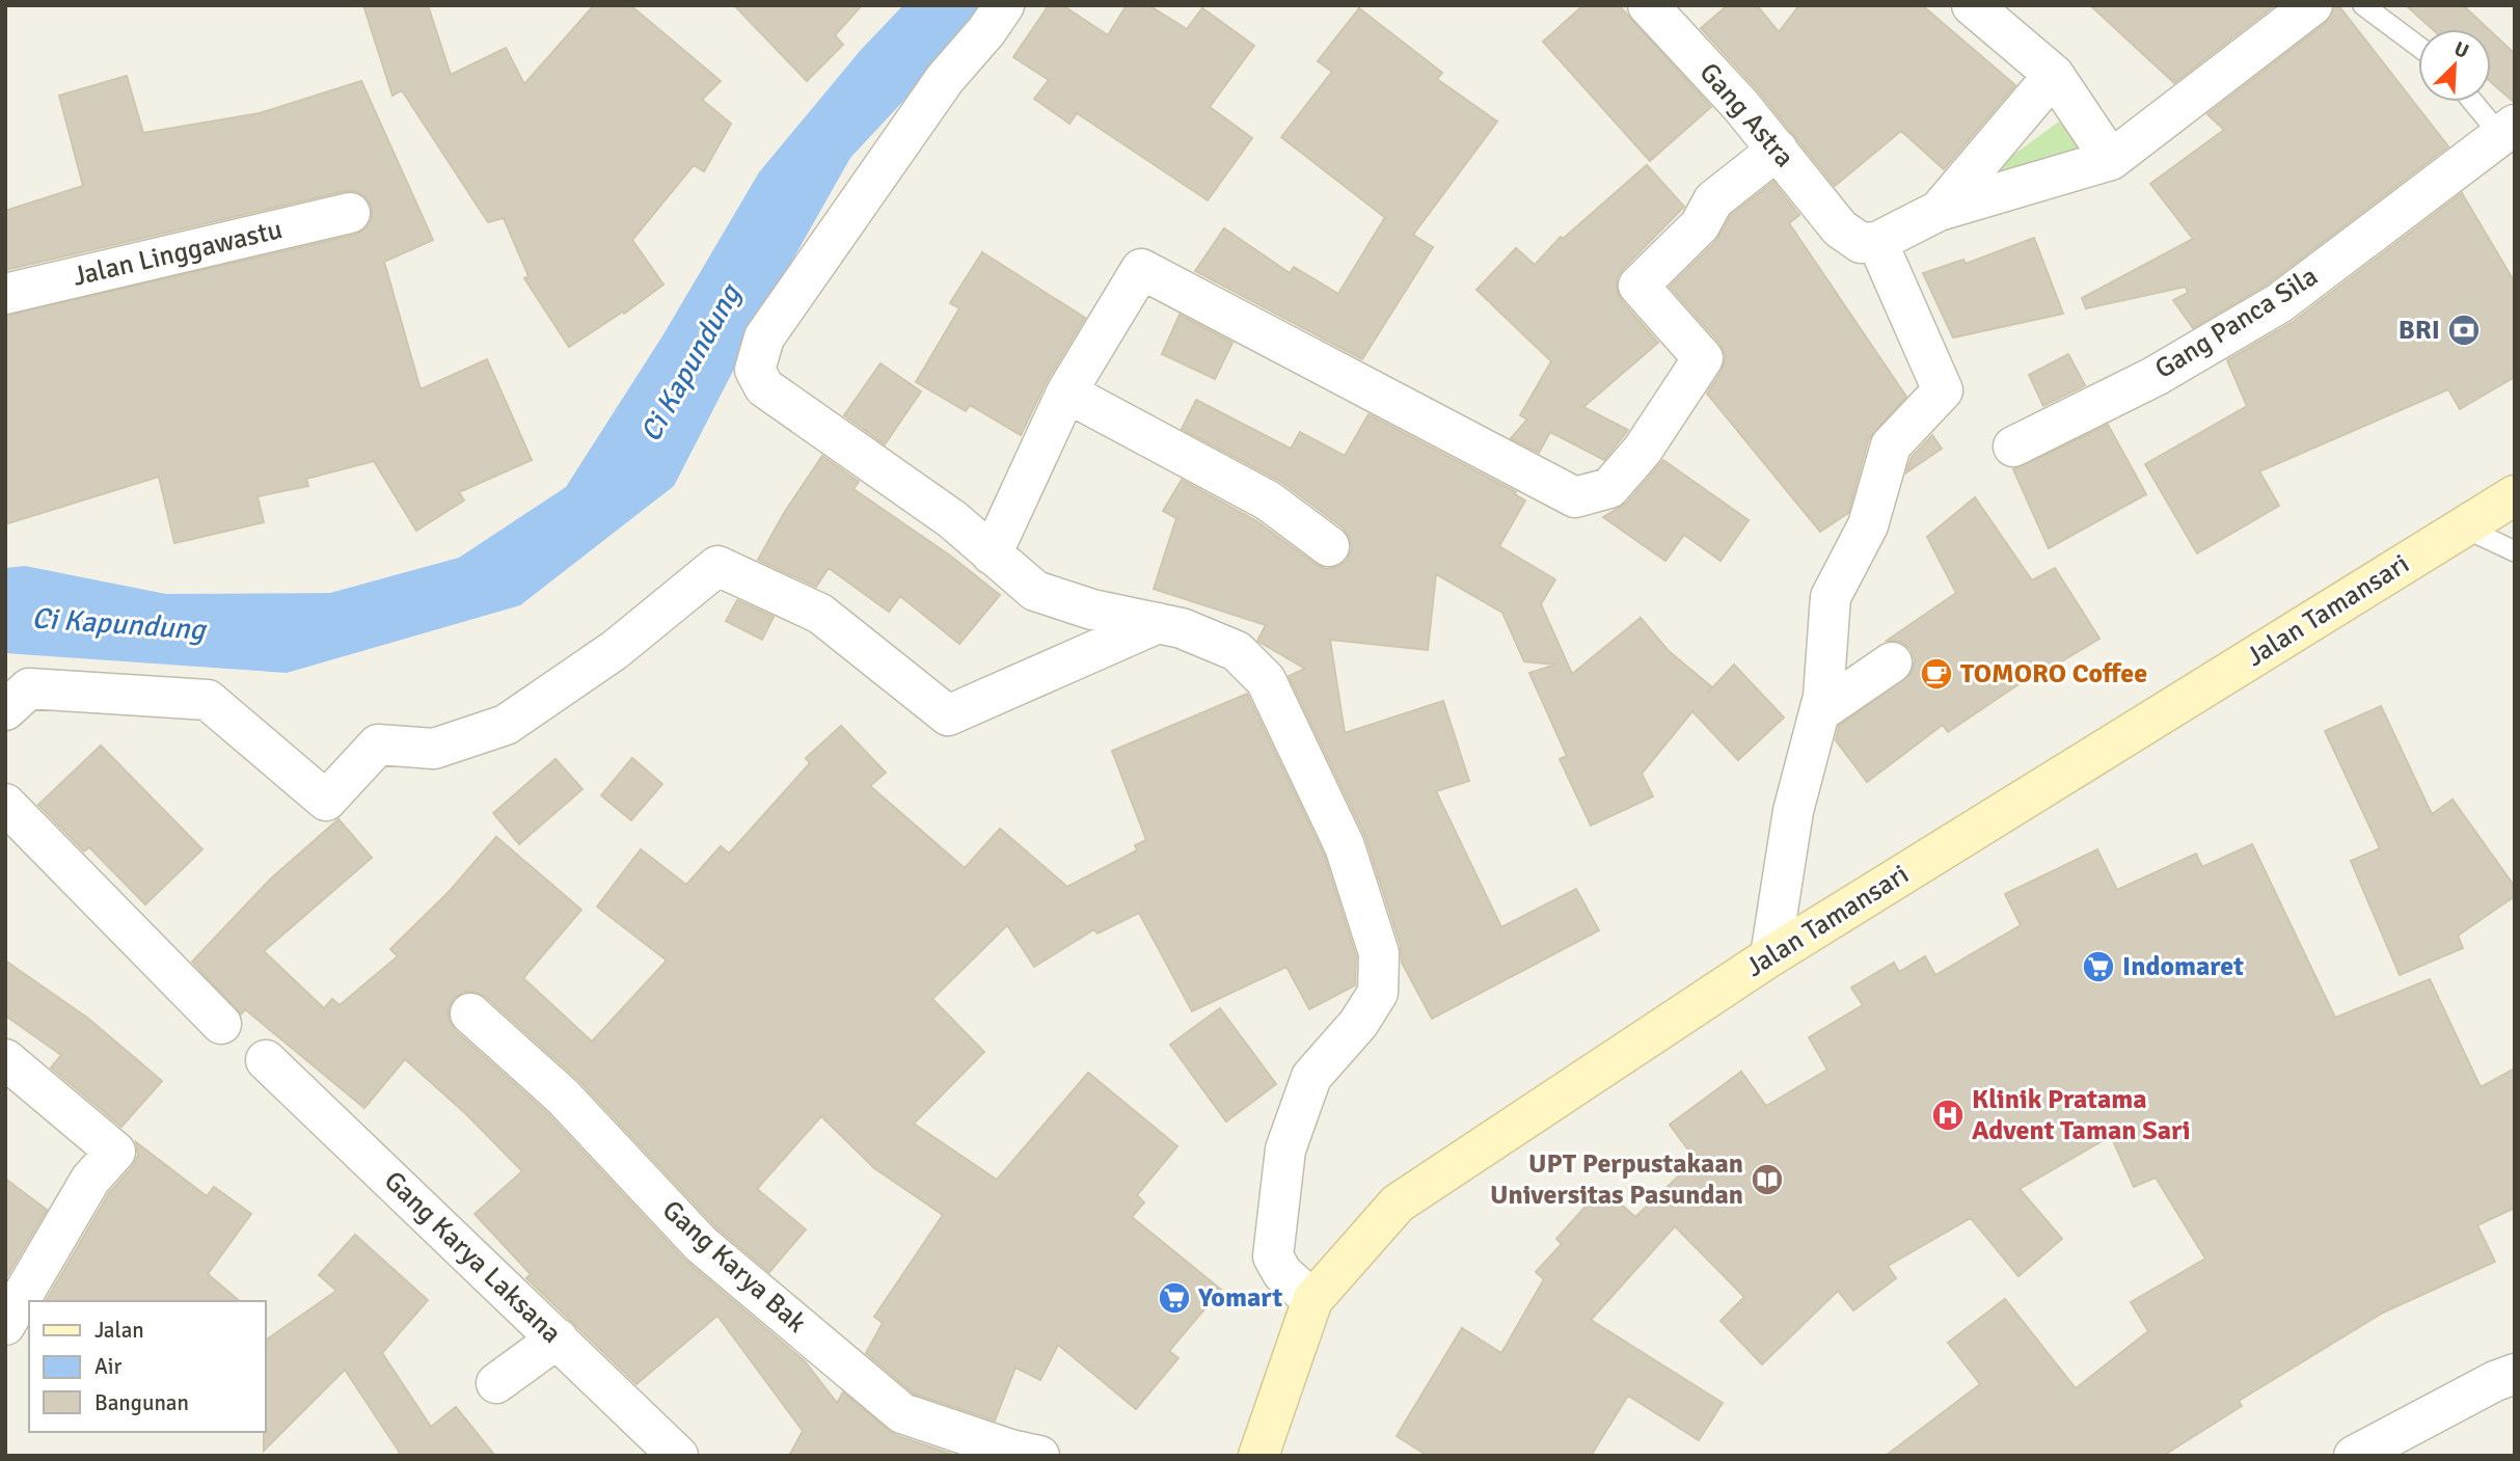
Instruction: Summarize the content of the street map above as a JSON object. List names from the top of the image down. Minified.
{"streets":{"main road":["Jalan Tamansari"],"street":["Gang Astra","Jalan Linggawastu","Gang Panca Sila","Gang Karya Laksana","Gang Karya Bak"]},"water":["Ci Kapundung"],"places":{"bank":["BRI"],"cafe":["TOMORO Coffee"],"supermarket":["Indomaret","Yomart"],"hospital":["Klinik Pratama Advent Taman Sari"],"library":["UPT Perpustakaan Universitas Pasundan"]},"legend":["Jalan","Air","Bangunan"],"north":"top right"}
